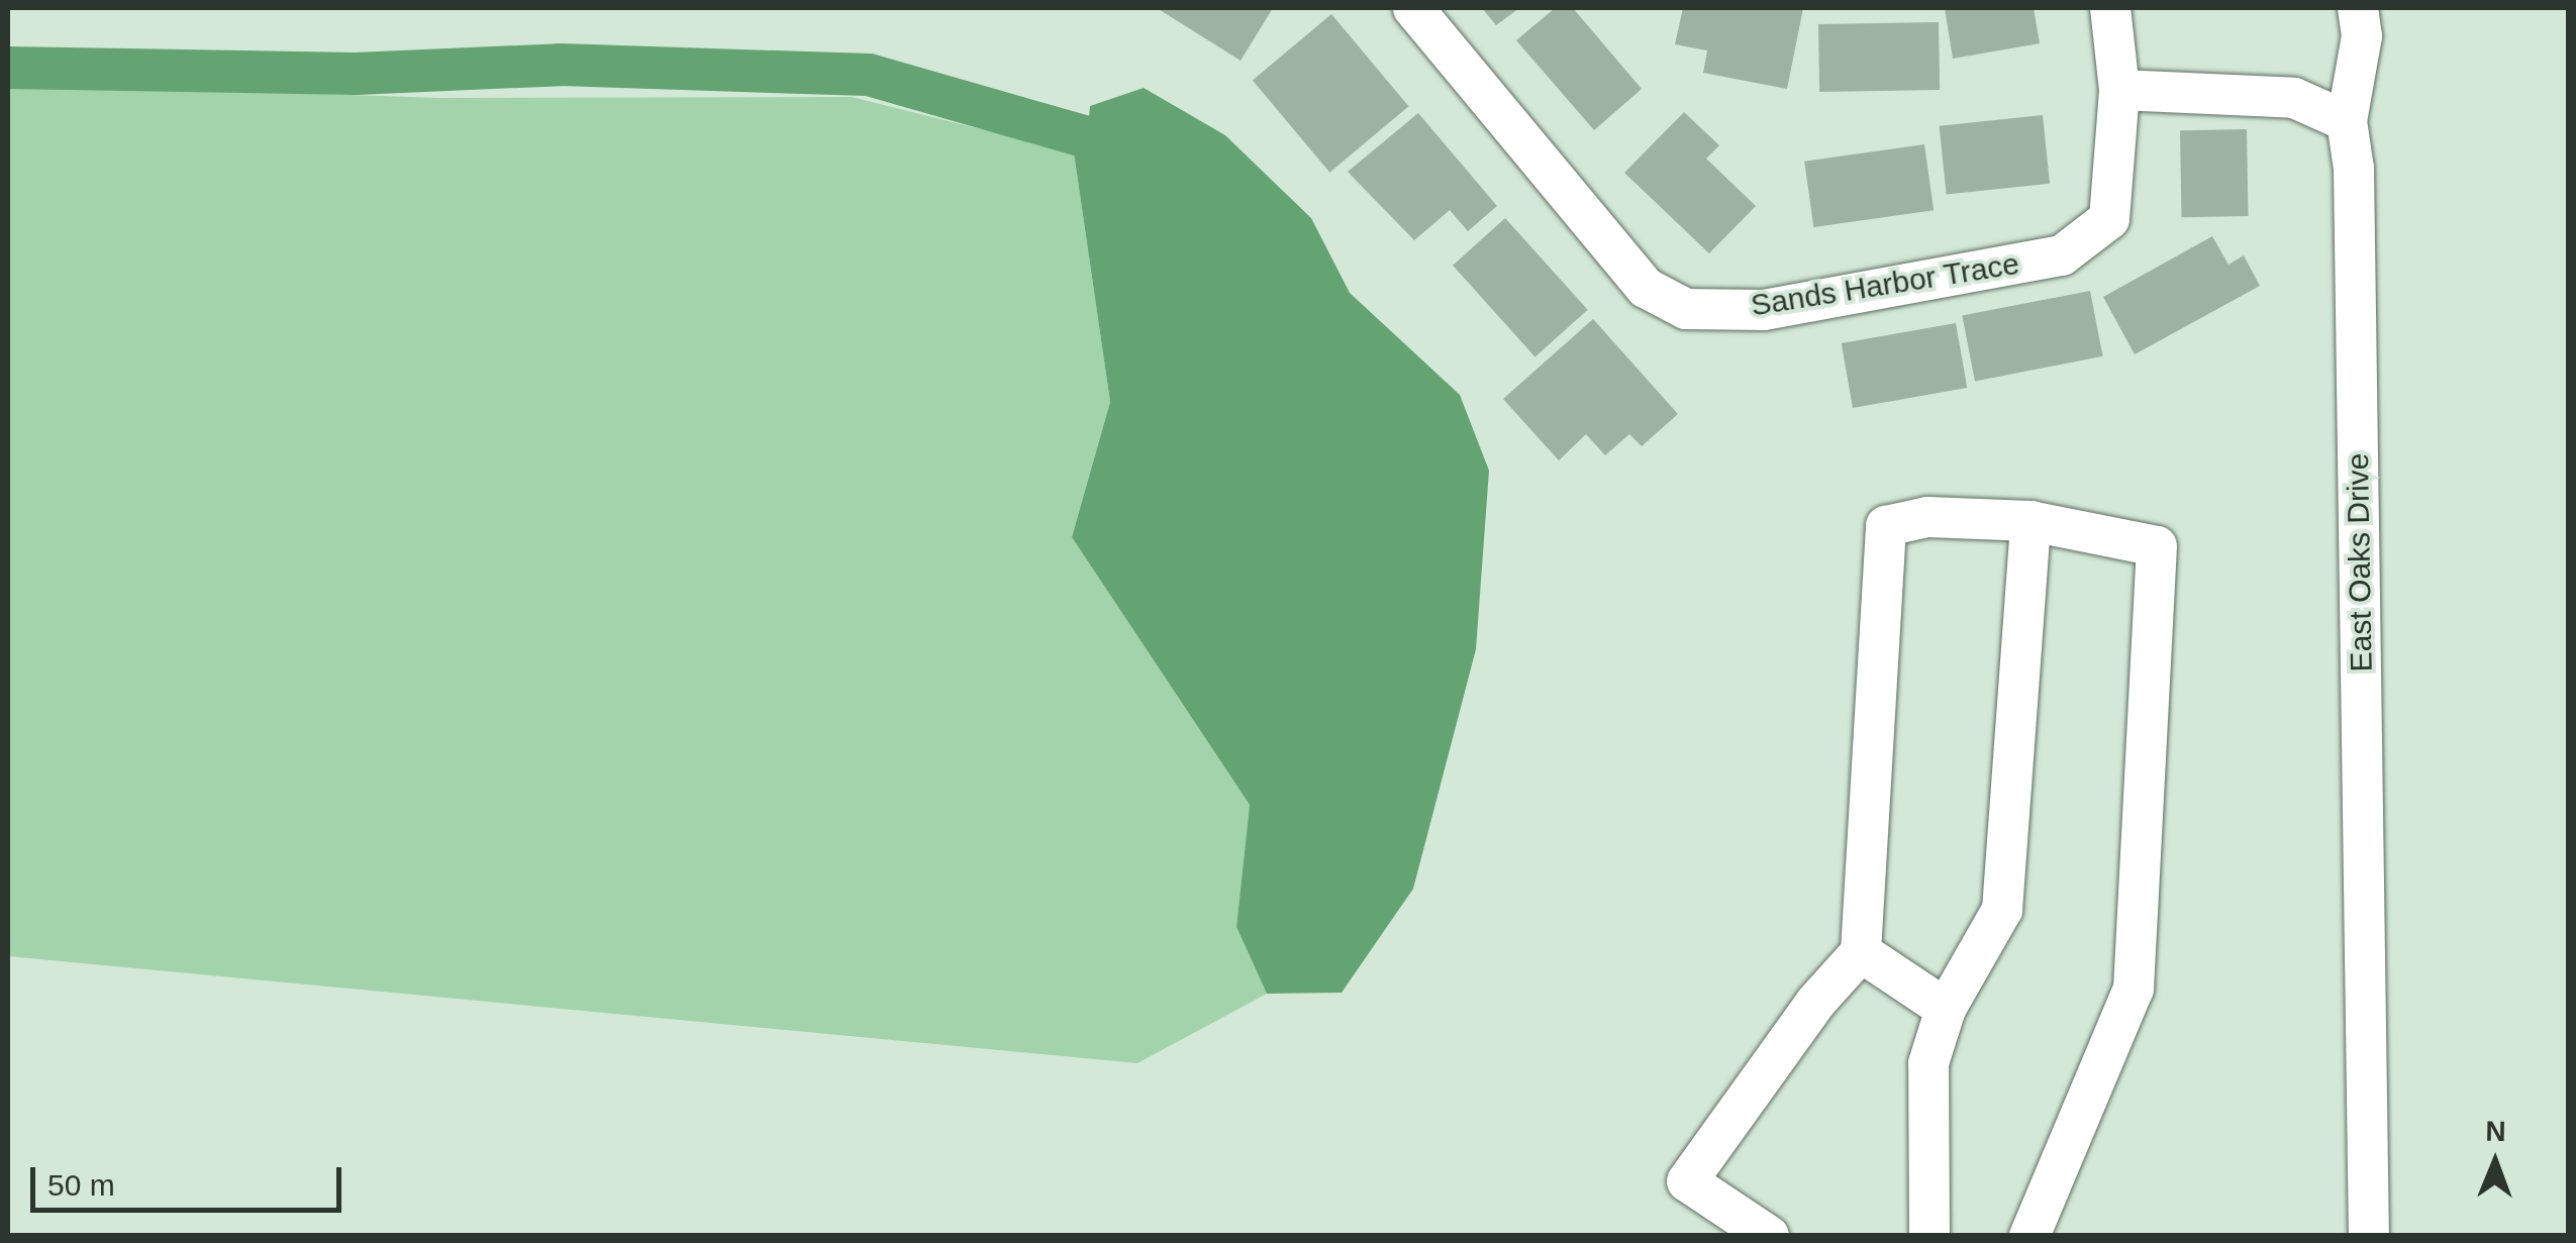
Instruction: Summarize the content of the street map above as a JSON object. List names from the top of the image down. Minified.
{"streets":{"street":["Sands Harbor Trace","East Oaks Drive"]},"scale_bar":"50 m","north":"top"}
